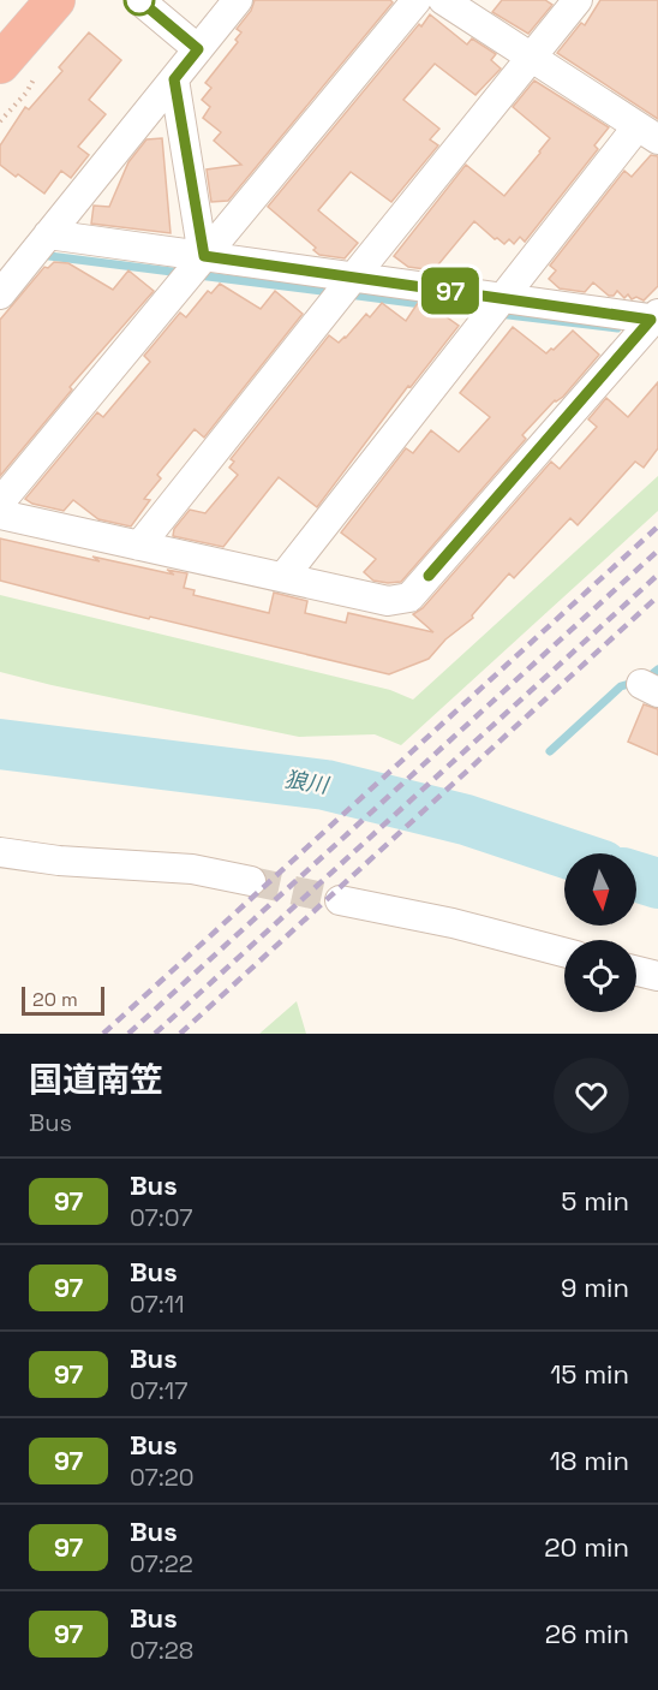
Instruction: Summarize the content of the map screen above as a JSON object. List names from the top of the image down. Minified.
{"water":["狼川"],"lines":["bus line 97"],"scale_bar":"20 m","north":"bottom","page":{"on_map":"97","scale":"20 m","heading":["国道南笠","Bus"],"list":[{"mark":"97","name":"Bus","note":"07:07","value":"5 min"},{"mark":"97","name":"Bus","note":"07:11","value":"9 min"},{"mark":"97","name":"Bus","note":"07:17","value":"15 min"},{"mark":"97","name":"Bus","note":"07:20","value":"18 min"},{"mark":"97","name":"Bus","note":"07:22","value":"20 min"},{"mark":"97","name":"Bus","note":"07:28","value":"26 min"}]}}
